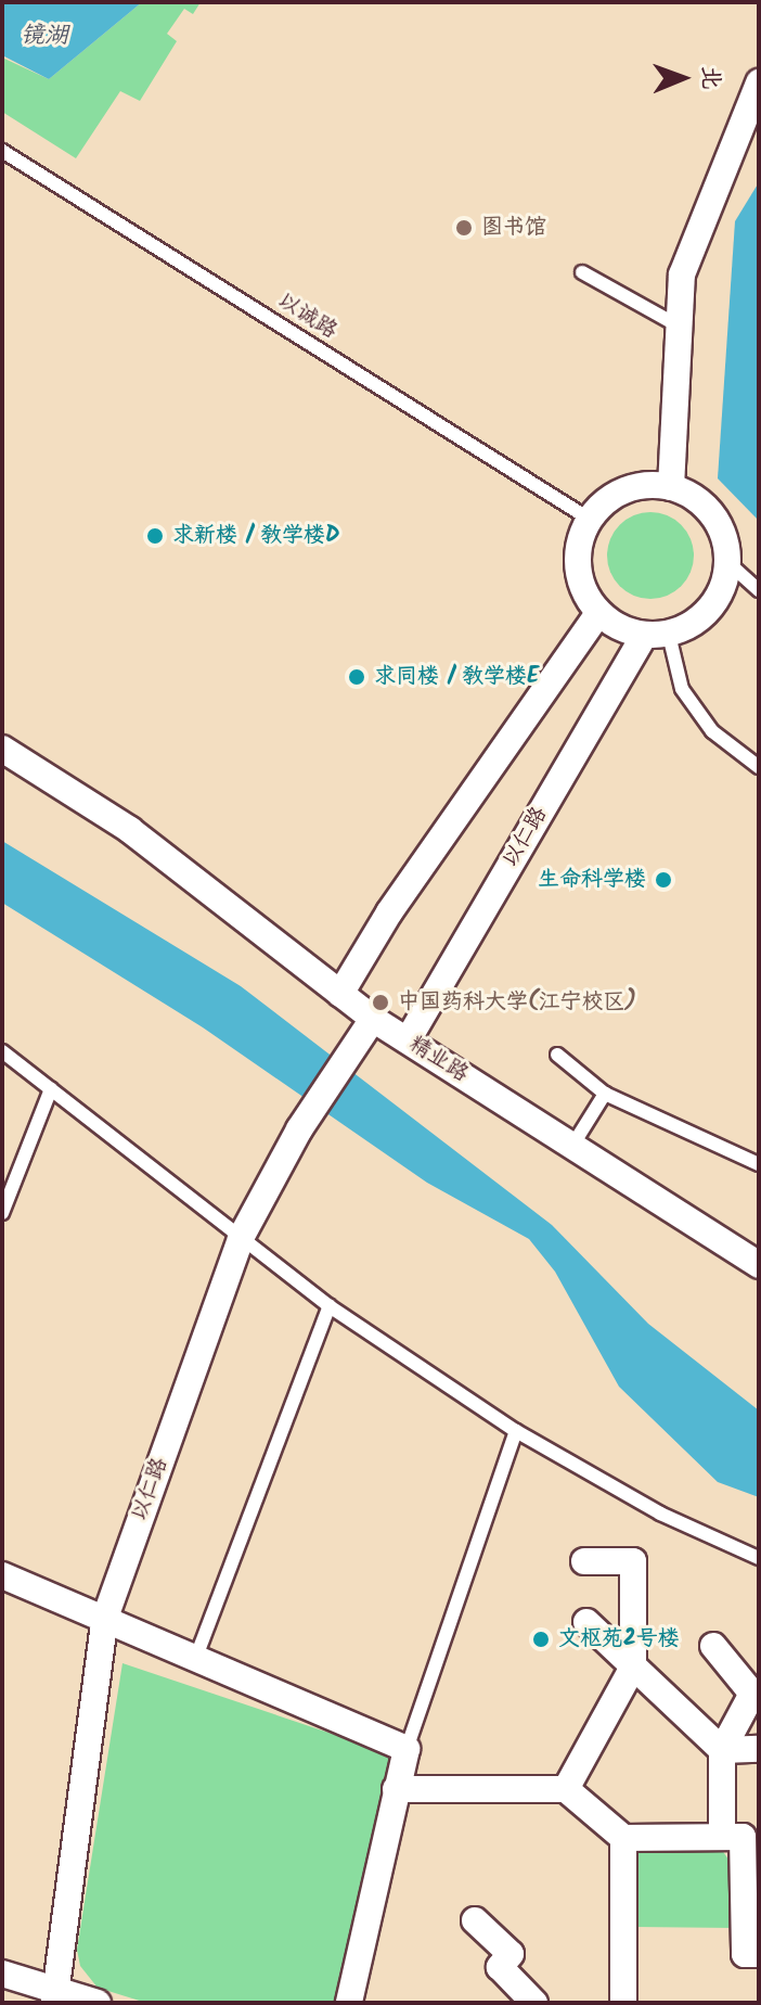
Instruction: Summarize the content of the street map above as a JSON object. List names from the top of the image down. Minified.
{"streets":{"street":["以仁路","精业路"],"lane":["以诚路"]},"crossings":[["以诚路","以仁路"],["以仁路","精业路"]],"water":["镜湖"],"places":["图书馆","求新楼 / 教学楼D","求同楼 / 教学楼E","生命科学楼","中国药科大学(江宁校区)","文枢苑2号楼"],"north":"right"}
